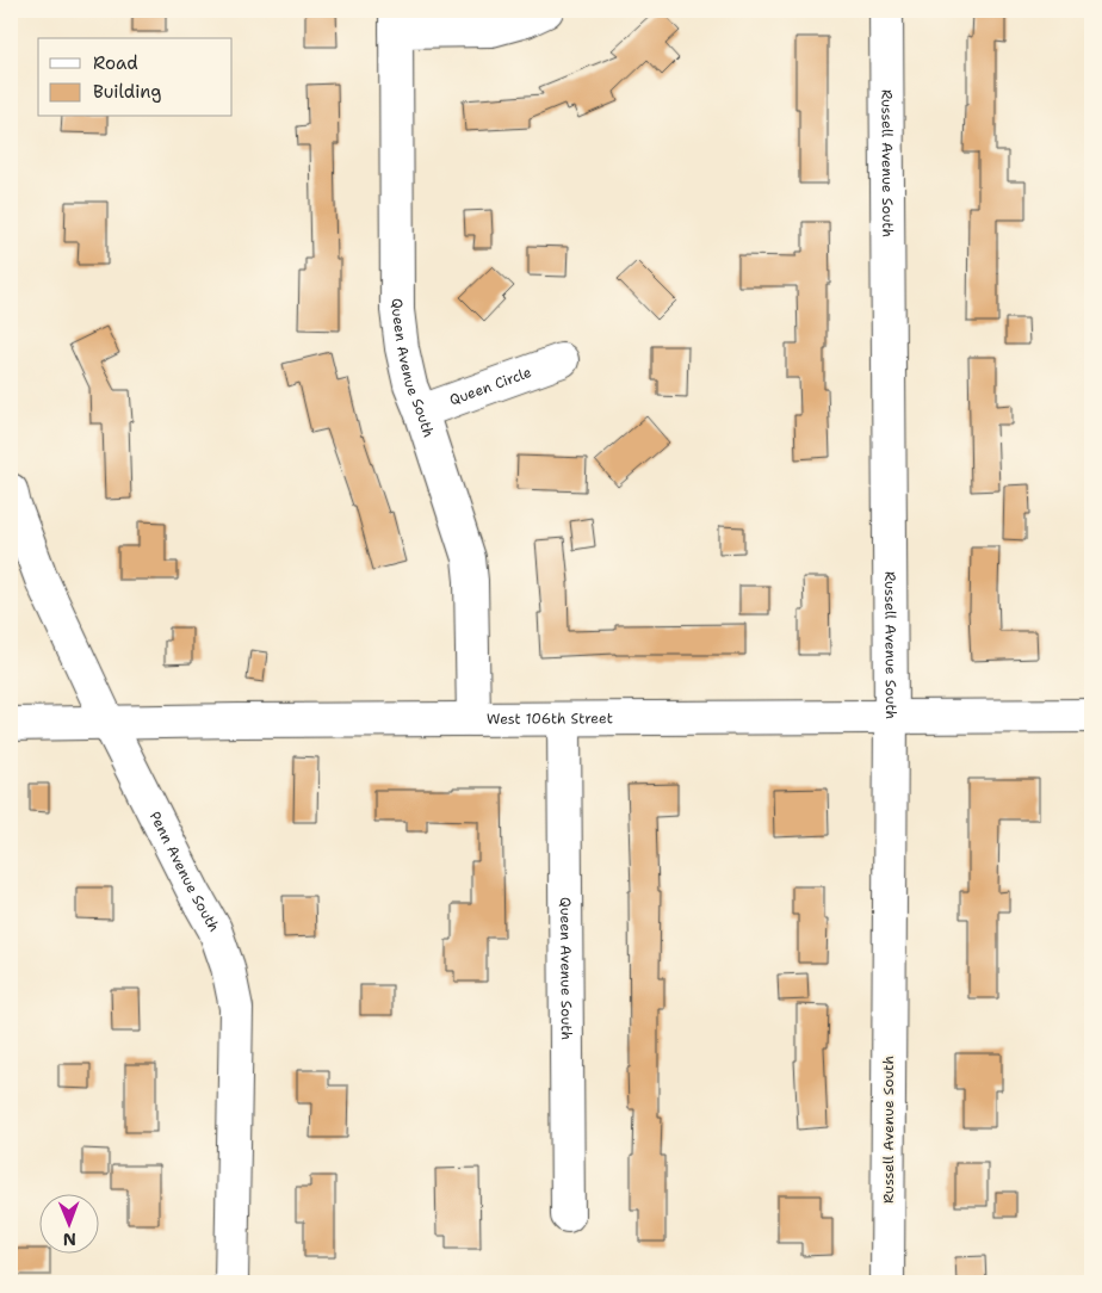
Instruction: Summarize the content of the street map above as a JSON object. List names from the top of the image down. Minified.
{"streets":{"street":["Russell Avenue South","Queen Avenue South","Queen Circle","West 106th Street","Penn Avenue South"]},"crossings":[["Russell Avenue South","West 106th Street"],["Queen Avenue South","Queen Circle"],["Queen Avenue South","West 106th Street"],["West 106th Street","Penn Avenue South"]],"legend":["Road","Building"],"north":"bottom"}
